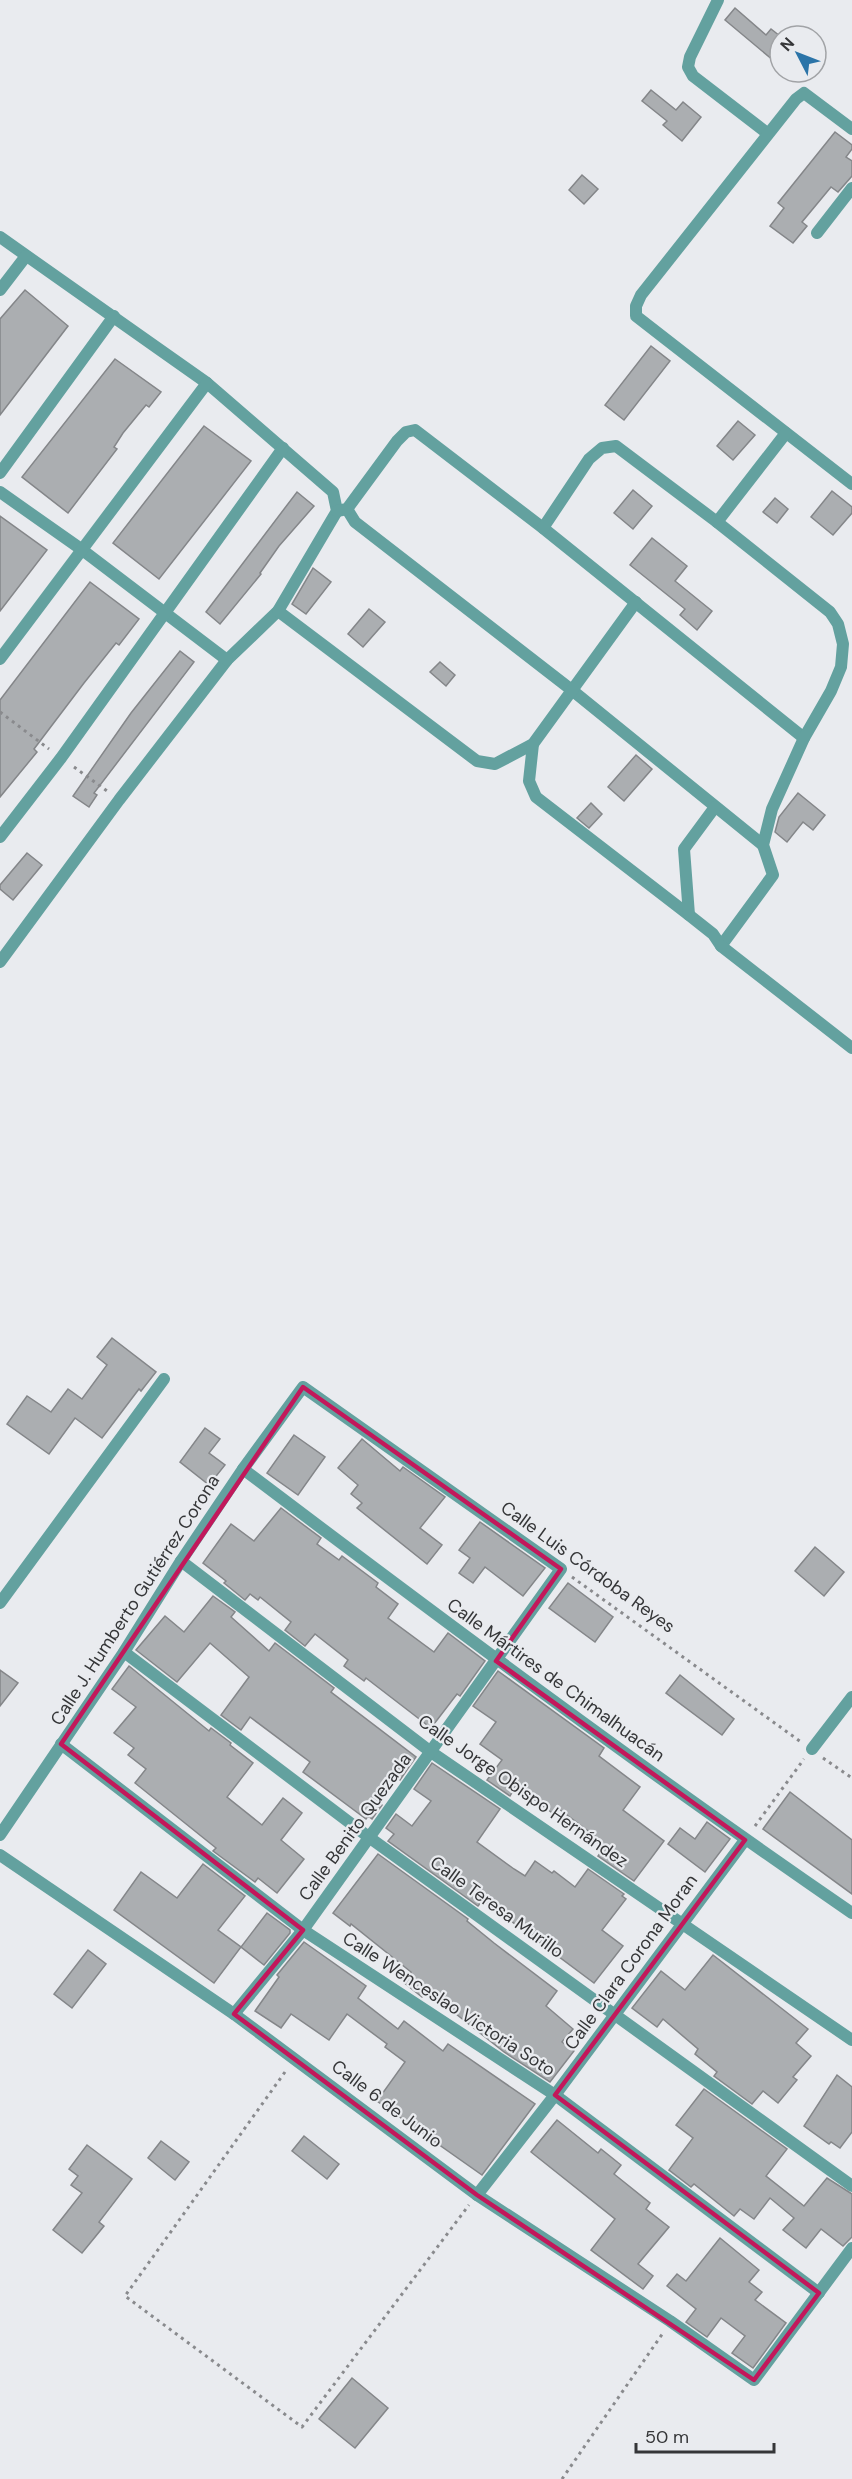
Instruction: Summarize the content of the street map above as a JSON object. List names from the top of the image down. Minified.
{"streets":{"street":["Calle Luis Córdoba Reyes","Calle J. Humberto Gutiérrez Corona","Calle Mártires de Chimalhuacán","Calle Jorge Obispo Hernández","Calle Benito Quezada","Calle Teresa Murillo","Calle Clara Corona Moran","Calle Wenceslao Victoria Soto","Calle 6 de Junio"]},"crossings":[["Calle Luis Córdoba Reyes","Calle J. Humberto Gutiérrez Corona"],["Calle Luis Córdoba Reyes","Calle Benito Quezada"],["Calle J. Humberto Gutiérrez Corona","Calle Mártires de Chimalhuacán"],["Calle J. Humberto Gutiérrez Corona","Calle Jorge Obispo Hernández"],["Calle J. Humberto Gutiérrez Corona","Calle Teresa Murillo"],["Calle J. Humberto Gutiérrez Corona","Calle Wenceslao Victoria Soto"],["Calle Mártires de Chimalhuacán","Calle Benito Quezada"],["Calle Mártires de Chimalhuacán","Calle Clara Corona Moran"],["Calle Jorge Obispo Hernández","Calle Benito Quezada"],["Calle Jorge Obispo Hernández","Calle Clara Corona Moran"],["Calle Benito Quezada","Calle Teresa Murillo"],["Calle Benito Quezada","Calle Wenceslao Victoria Soto"],["Calle Benito Quezada","Calle 6 de Junio"],["Calle Teresa Murillo","Calle Clara Corona Moran"],["Calle Clara Corona Moran","Calle Wenceslao Victoria Soto"],["Calle Clara Corona Moran","Calle 6 de Junio"],["Calle Wenceslao Victoria Soto","Calle 6 de Junio"]],"scale_bar":"50 m","north":"top left"}
